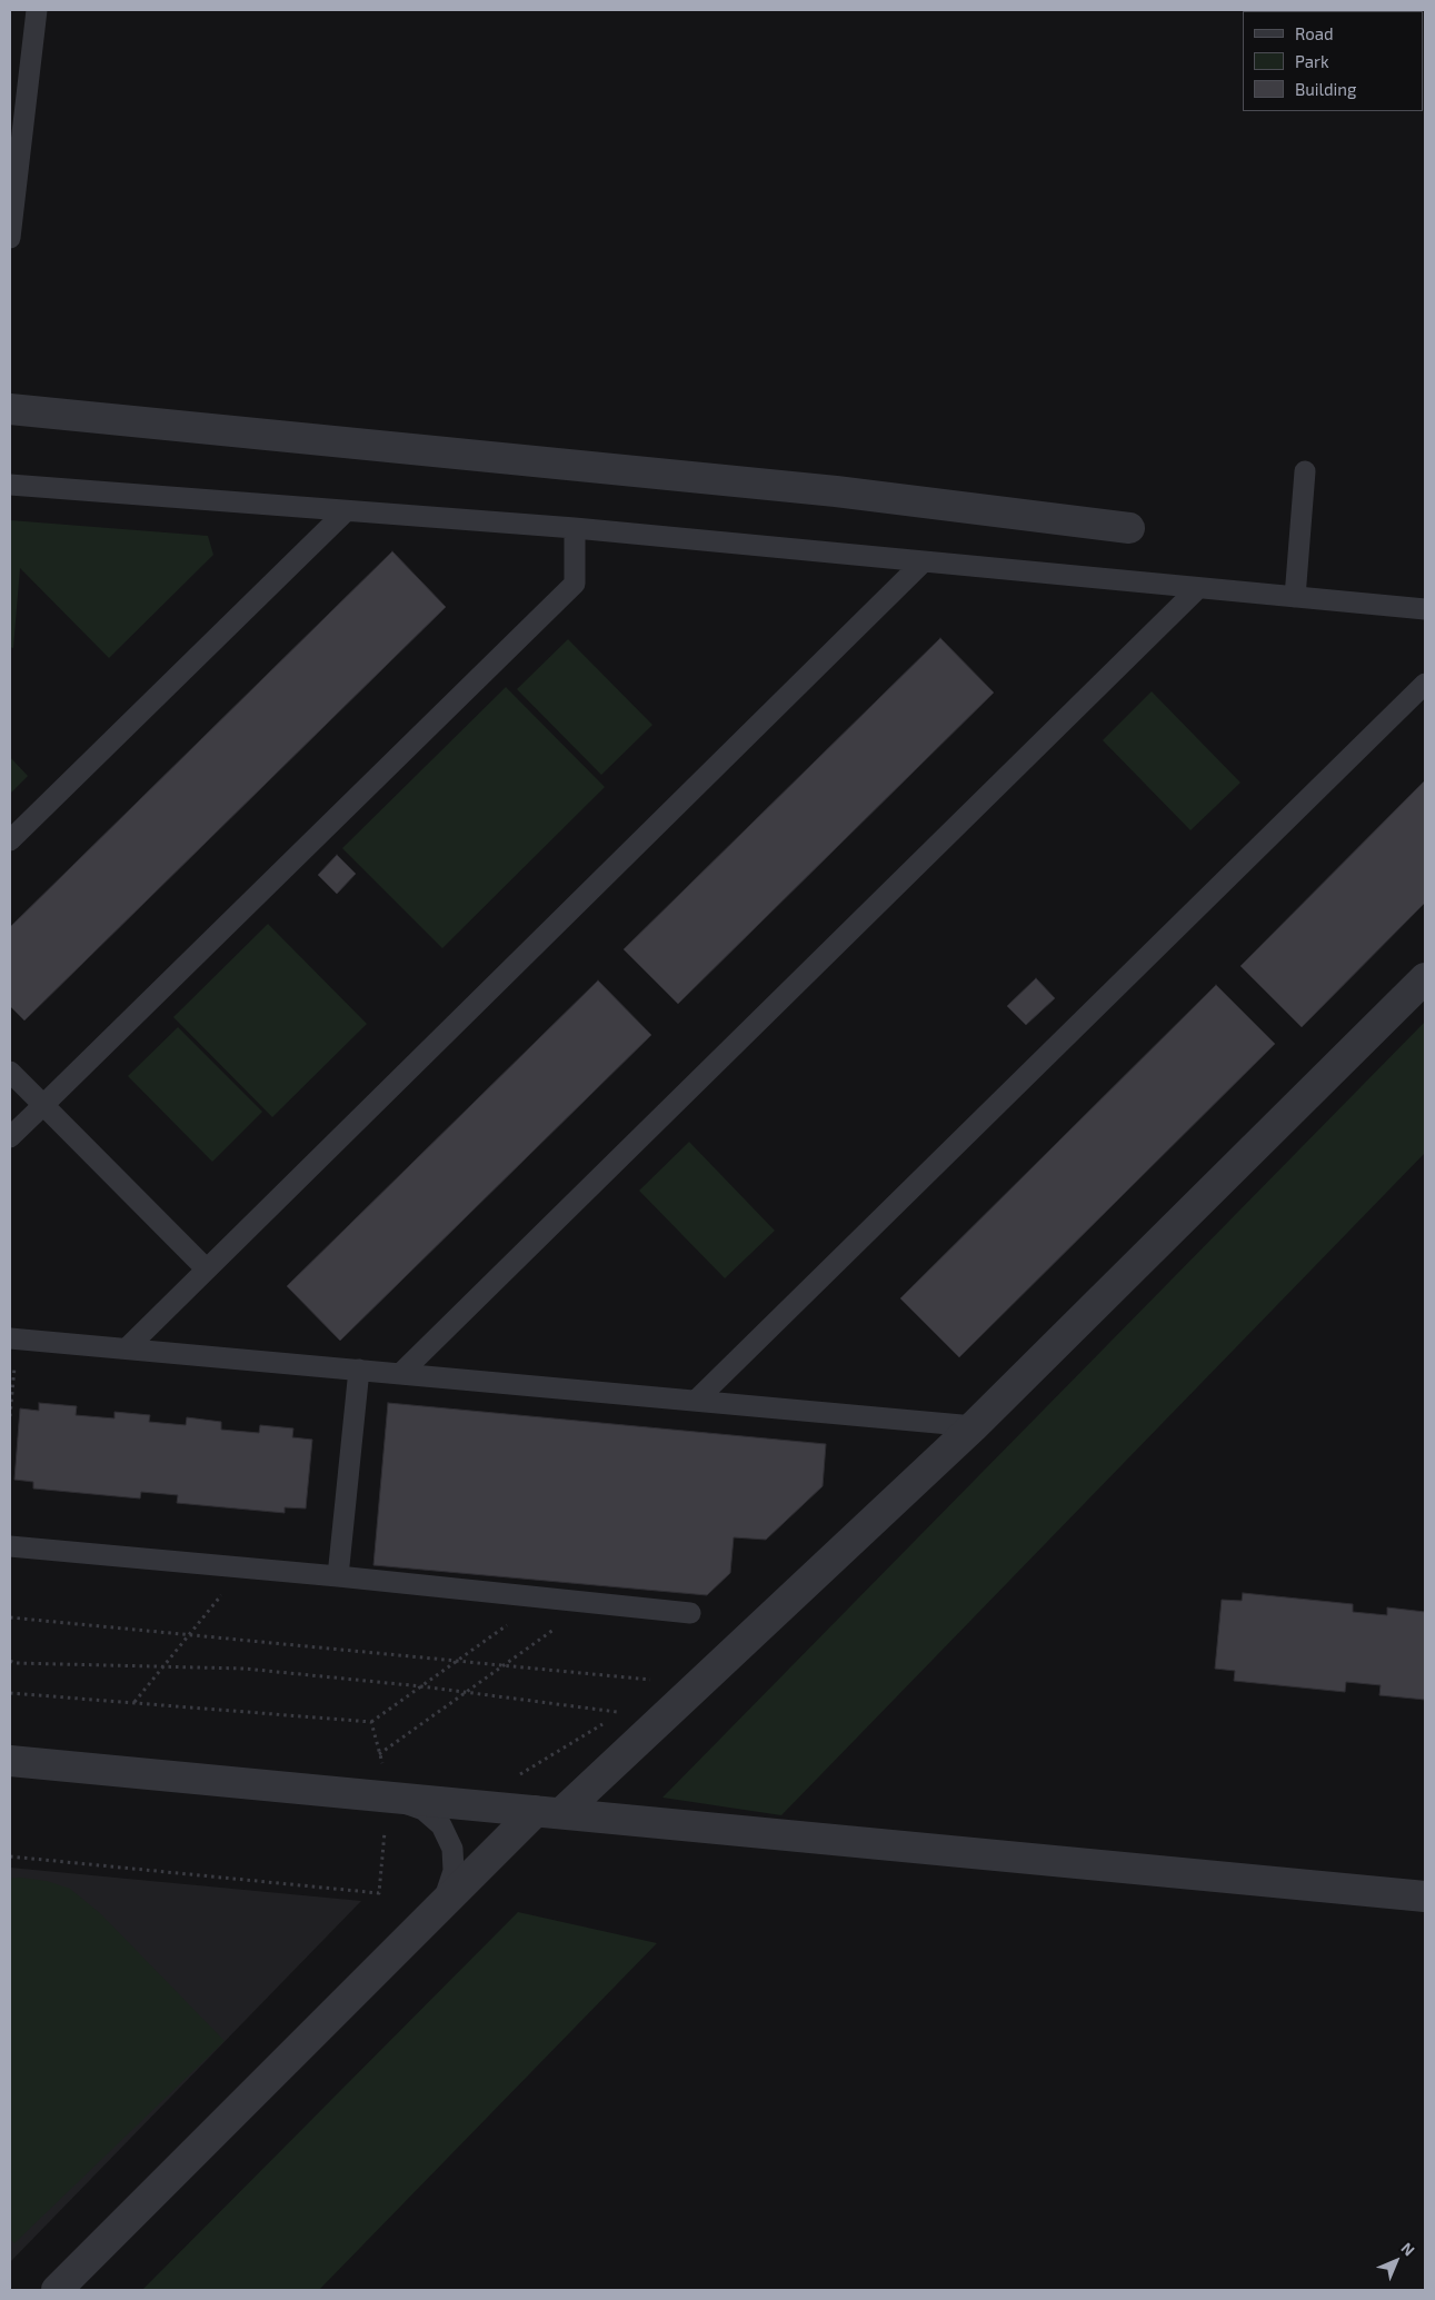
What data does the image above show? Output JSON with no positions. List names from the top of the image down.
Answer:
{
  "legend": ["Road", "Park", "Building"],
  "north": "top right"
}
